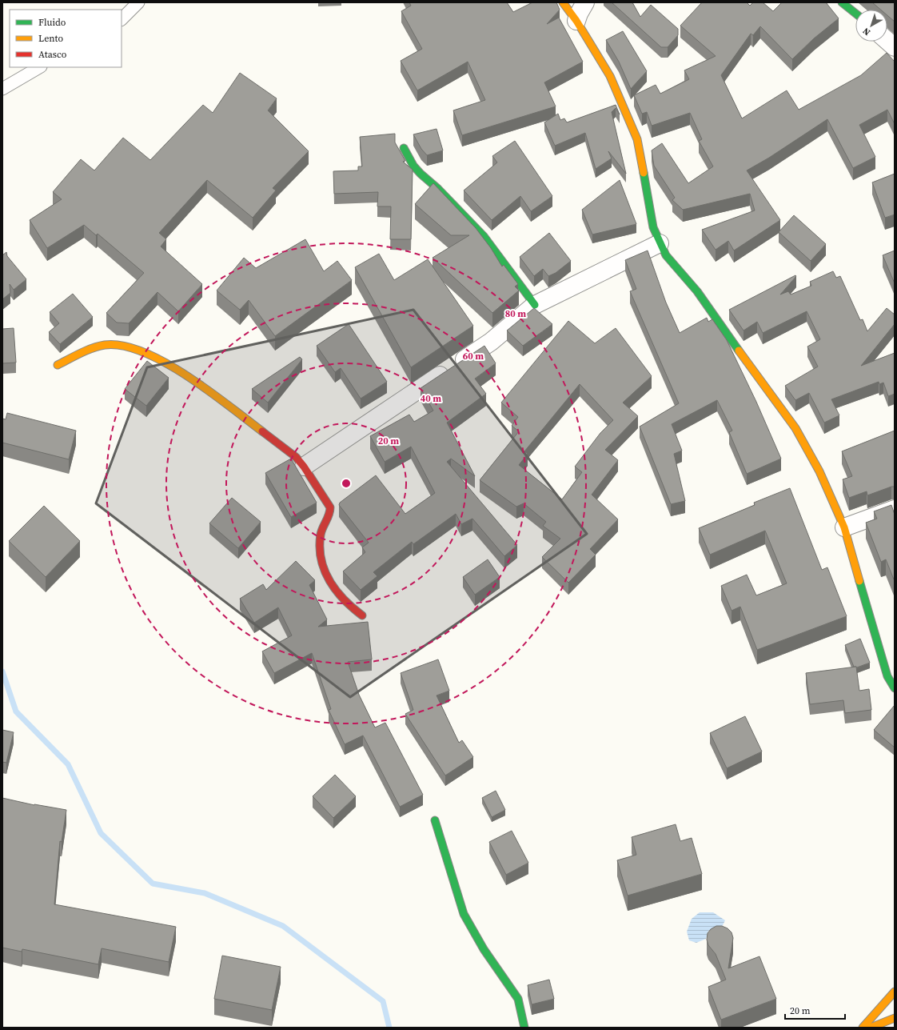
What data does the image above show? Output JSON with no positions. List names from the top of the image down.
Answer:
{
  "legend": ["Fluido", "Lento", "Atasco"],
  "scale_bar": "20 m",
  "north": "bottom left",
  "rings": [
    "80 m",
    "60 m",
    "40 m",
    "20 m"
  ]
}
